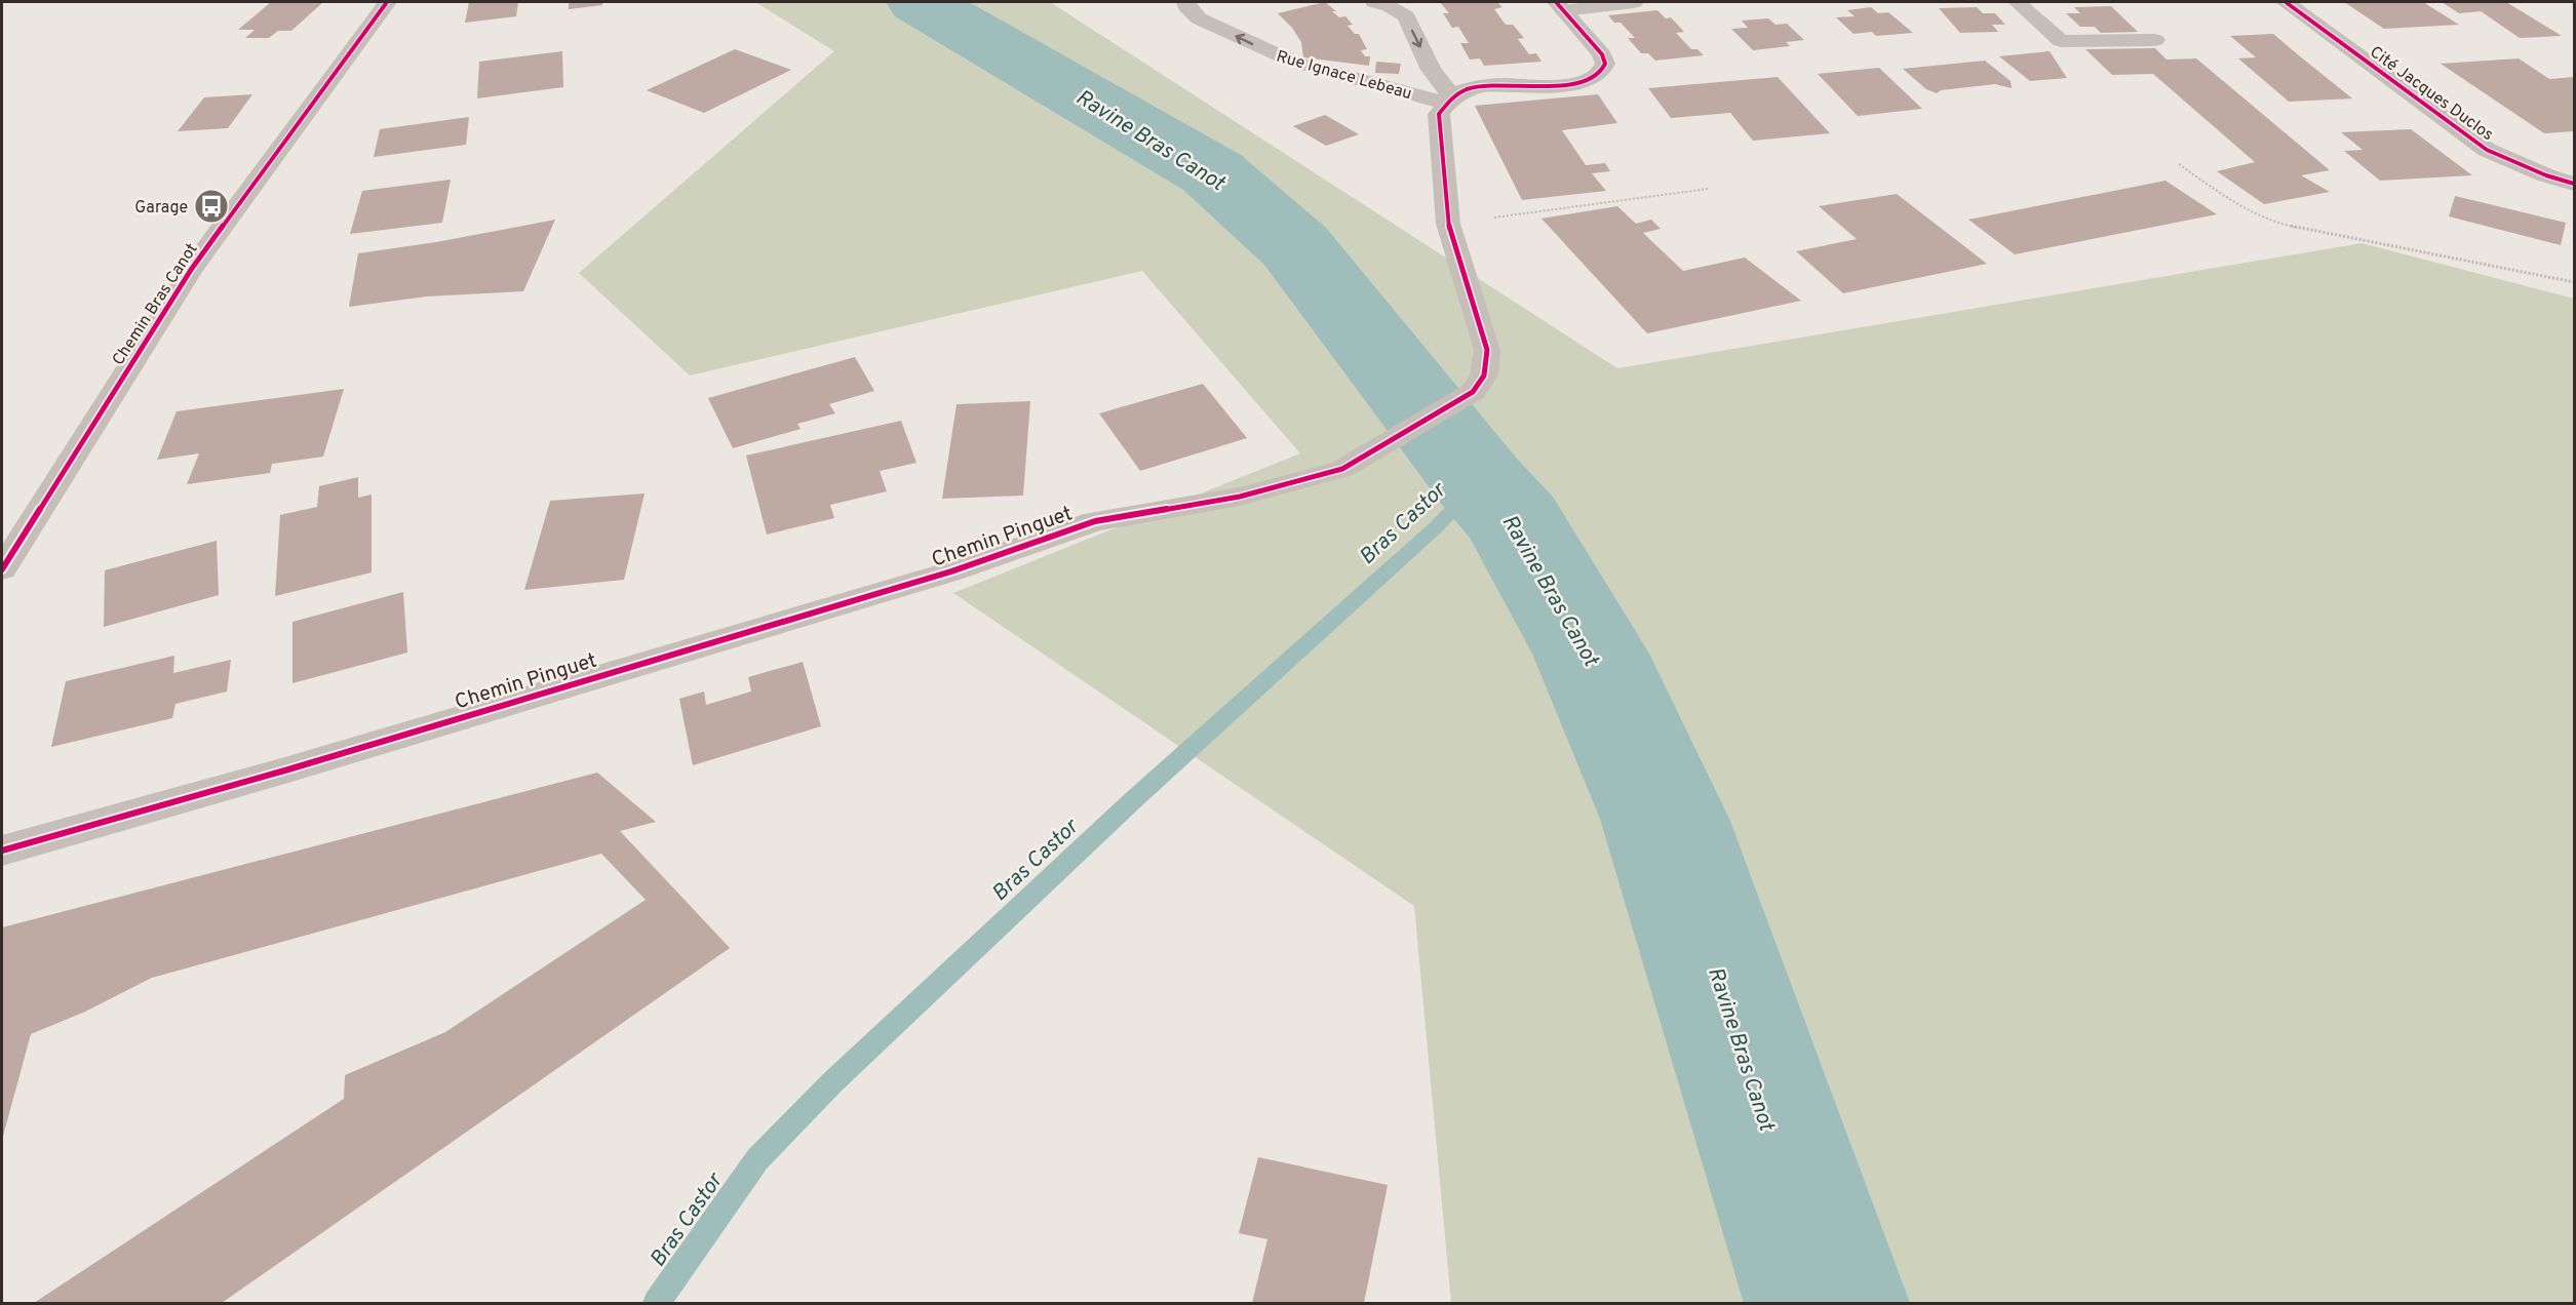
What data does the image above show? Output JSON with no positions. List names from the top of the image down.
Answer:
{
  "streets": {
    "street": [
      "Rue Ignace Lebeau",
      "Cité Jacques Duclos",
      "Chemin Bras Canot",
      "Chemin Pinguet"
    ]
  },
  "crossings": [
    ["Rue Ignace Lebeau", "Chemin Pinguet"]
  ],
  "water": ["Ravine Bras Canot", "Bras Castor"],
  "places": {
    "bus stop": ["Garage"]
  }
}
